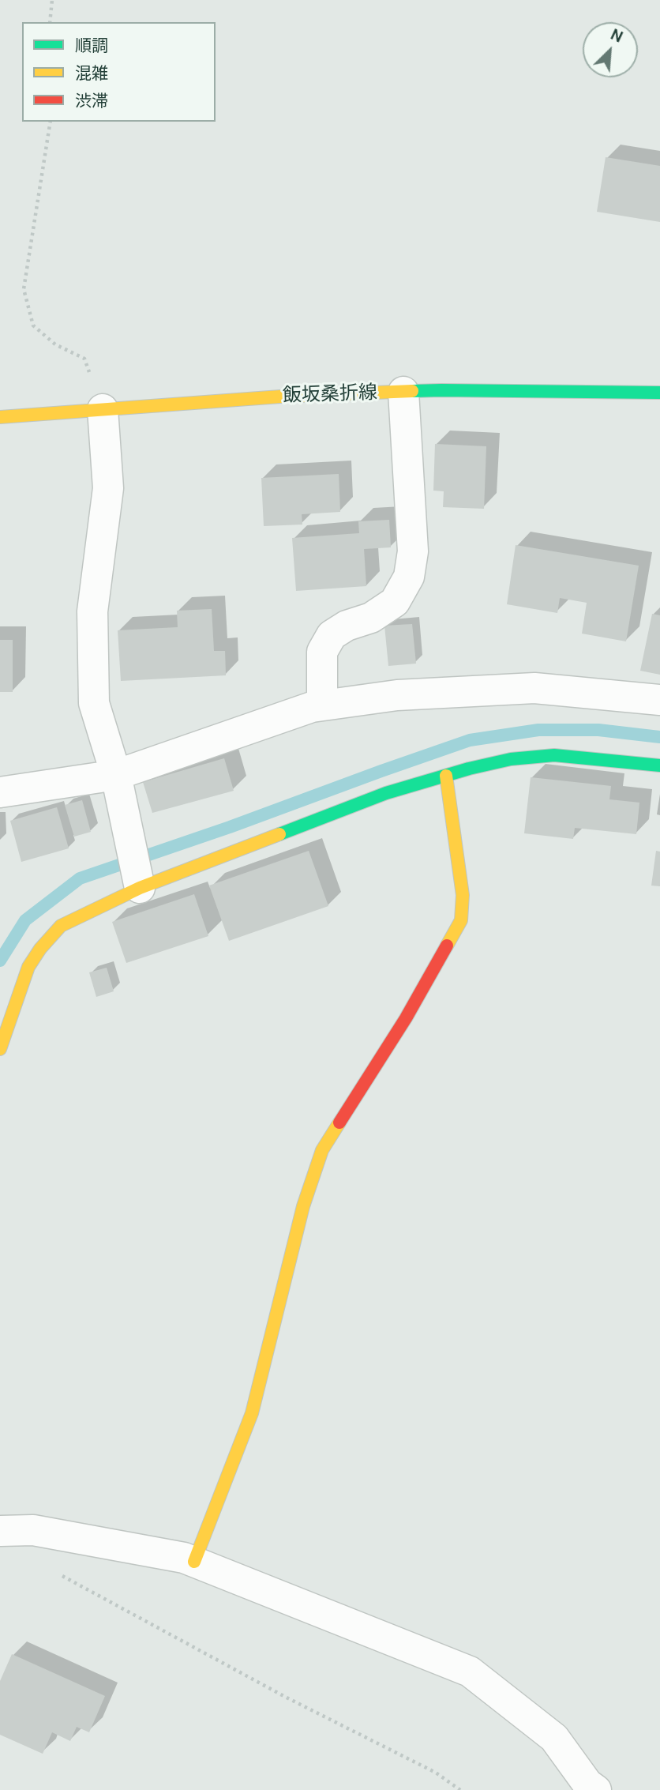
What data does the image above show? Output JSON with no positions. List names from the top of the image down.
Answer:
{
  "streets": {
    "street": ["飯坂桑折線"]
  },
  "legend": ["順調", "混雑", "渋滞"],
  "north": "top right"
}
